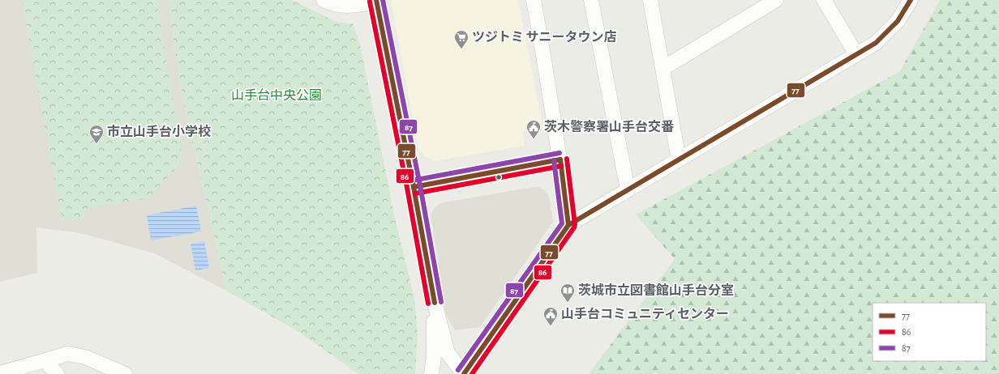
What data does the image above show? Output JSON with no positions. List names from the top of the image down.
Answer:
{
  "parks": ["山手台中央公園"],
  "places": {
    "supermarket": ["ツジトミ サニータウン店"],
    "public building": ["茨木警察署山手台交番", "山手台コミュニティセンター"],
    "school or university": ["市立山手台小学校"],
    "library": ["茨城市立図書館山手台分室"]
  },
  "lines": ["transit line 77", "transit line 87", "transit line 86"],
  "legend": ["77", "86", "87"]
}
